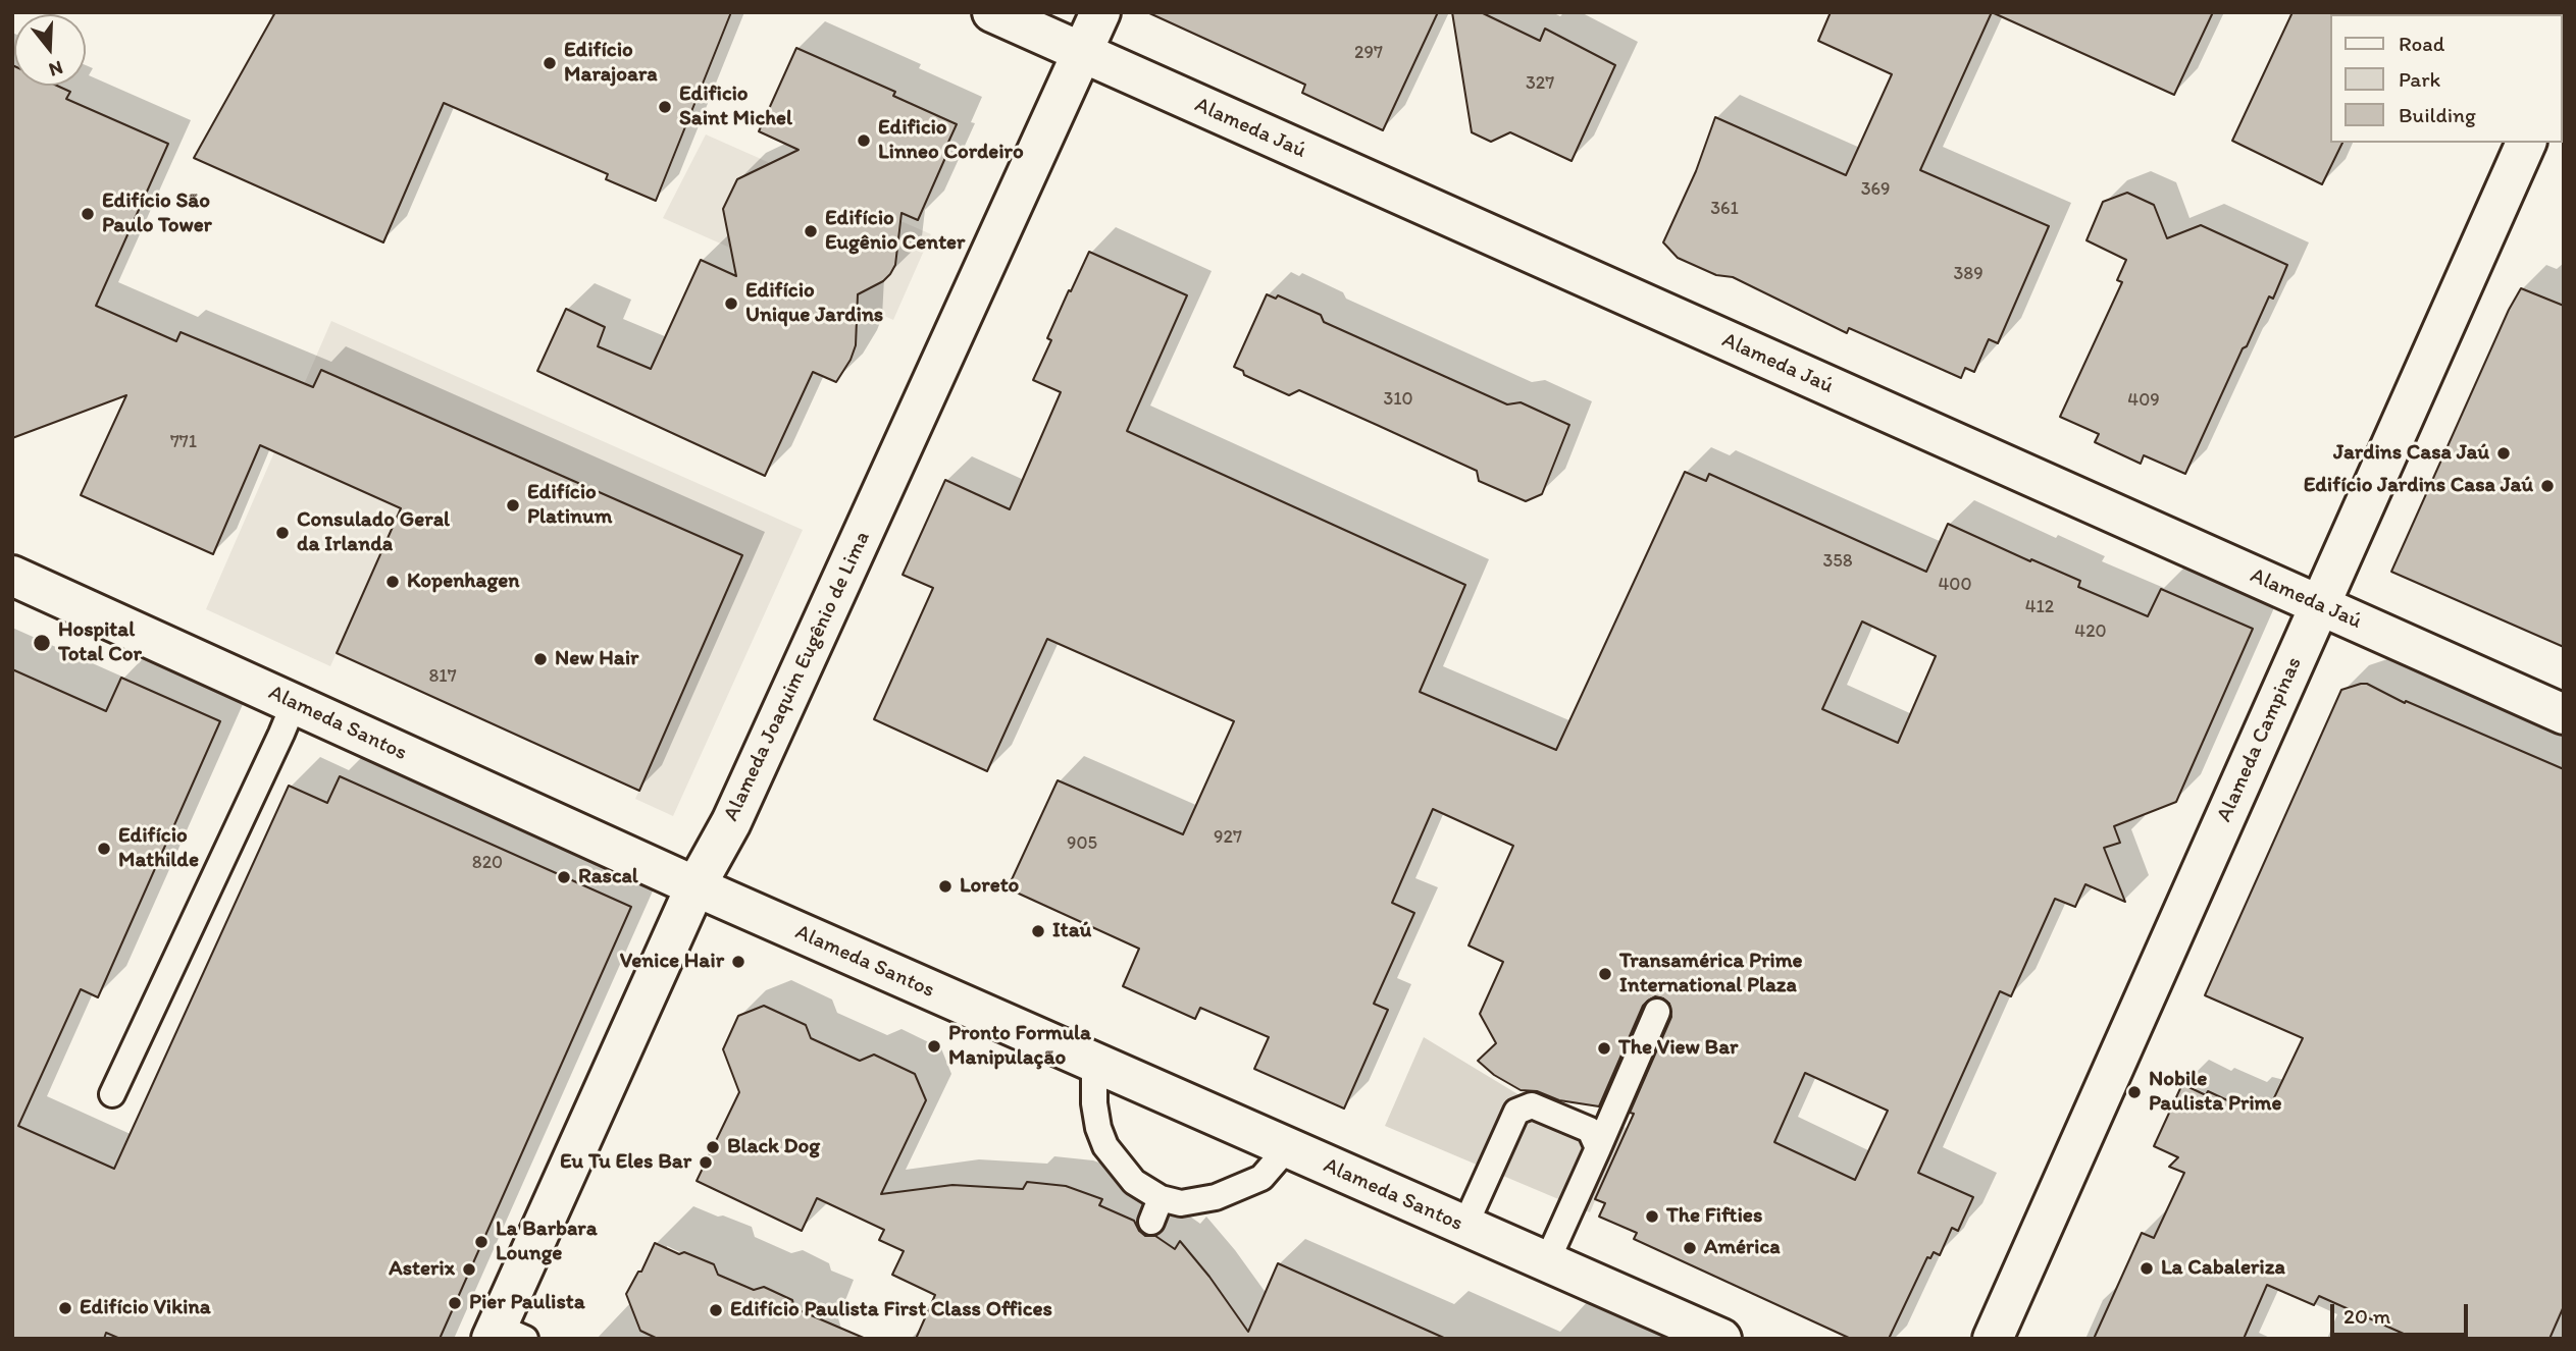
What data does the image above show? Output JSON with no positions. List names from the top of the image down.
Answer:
{
  "streets": {
    "street": [
      "Alameda Jaú",
      "Alameda Joaquim Eugênio de Lima",
      "Alameda Santos",
      "Alameda Campinas"
    ]
  },
  "crossings": [
    ["Alameda Jaú", "Alameda Joaquim Eugênio de Lima"],
    ["Alameda Jaú", "Alameda Campinas"],
    ["Alameda Joaquim Eugênio de Lima", "Alameda Santos"]
  ],
  "places": [
    "Edifício Marajoara",
    "Edificio Saint Michel",
    "Edificio Linneo Cordeiro",
    "Edifício São Paulo Tower",
    "Edifício Eugênio Center",
    "Edifício Unique Jardins",
    "Jardins Casa Jaú",
    "Edifício Jardins Casa Jaú",
    "Edifício Platinum",
    "Consulado Geral da Irlanda",
    "Kopenhagen",
    "Hospital Total Cor",
    "New Hair",
    "Edifício Mathilde",
    "Rascal",
    "Loreto",
    "Itaú",
    "Venice Hair",
    "Transamérica Prime International Plaza",
    "Pronto Formula Manipulação",
    "The View Bar",
    "Nobile Paulista Prime",
    "Black Dog",
    "Eu Tu Eles Bar",
    "The Fifties",
    "La Barbara Lounge",
    "América",
    "La Cabaleriza",
    "Asterix",
    "Pier Paulista",
    "Edifício Vikina",
    "Edifício Paulista First Class Offices"
  ],
  "house_numbers": [
    "297",
    "327",
    "369",
    "361",
    "389",
    "310",
    "409",
    "771",
    "358",
    "400",
    "412",
    "420",
    "817",
    "927",
    "905",
    "820"
  ],
  "legend": ["Road", "Park", "Building"],
  "scale_bar": "20 m",
  "north": "bottom"
}
